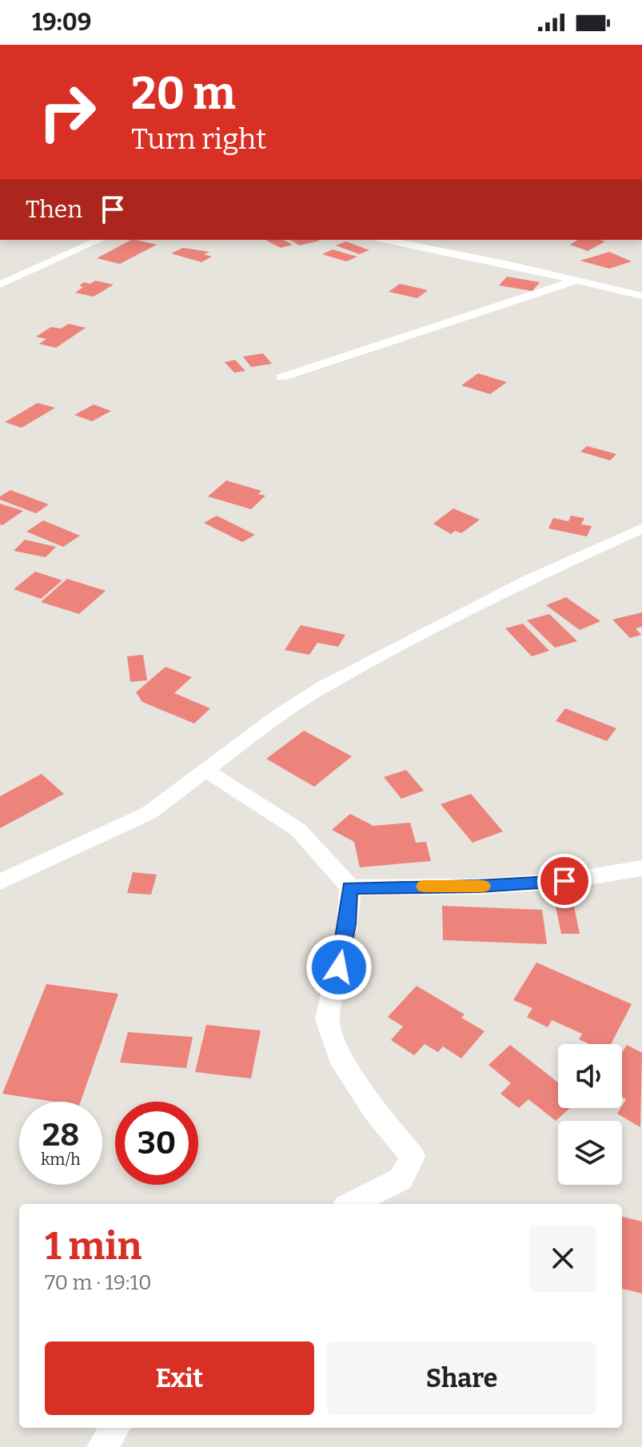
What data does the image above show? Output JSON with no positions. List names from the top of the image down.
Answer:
{
  "page": {
    "status": "19:09",
    "turn": ["20 m", "Turn right"],
    "then": "Then",
    "speed": "28 km/h",
    "limit": "30",
    "heading": ["1 min", "70 m · 19:10"],
    "buttons": ["Exit", "Share"]
  }
}
